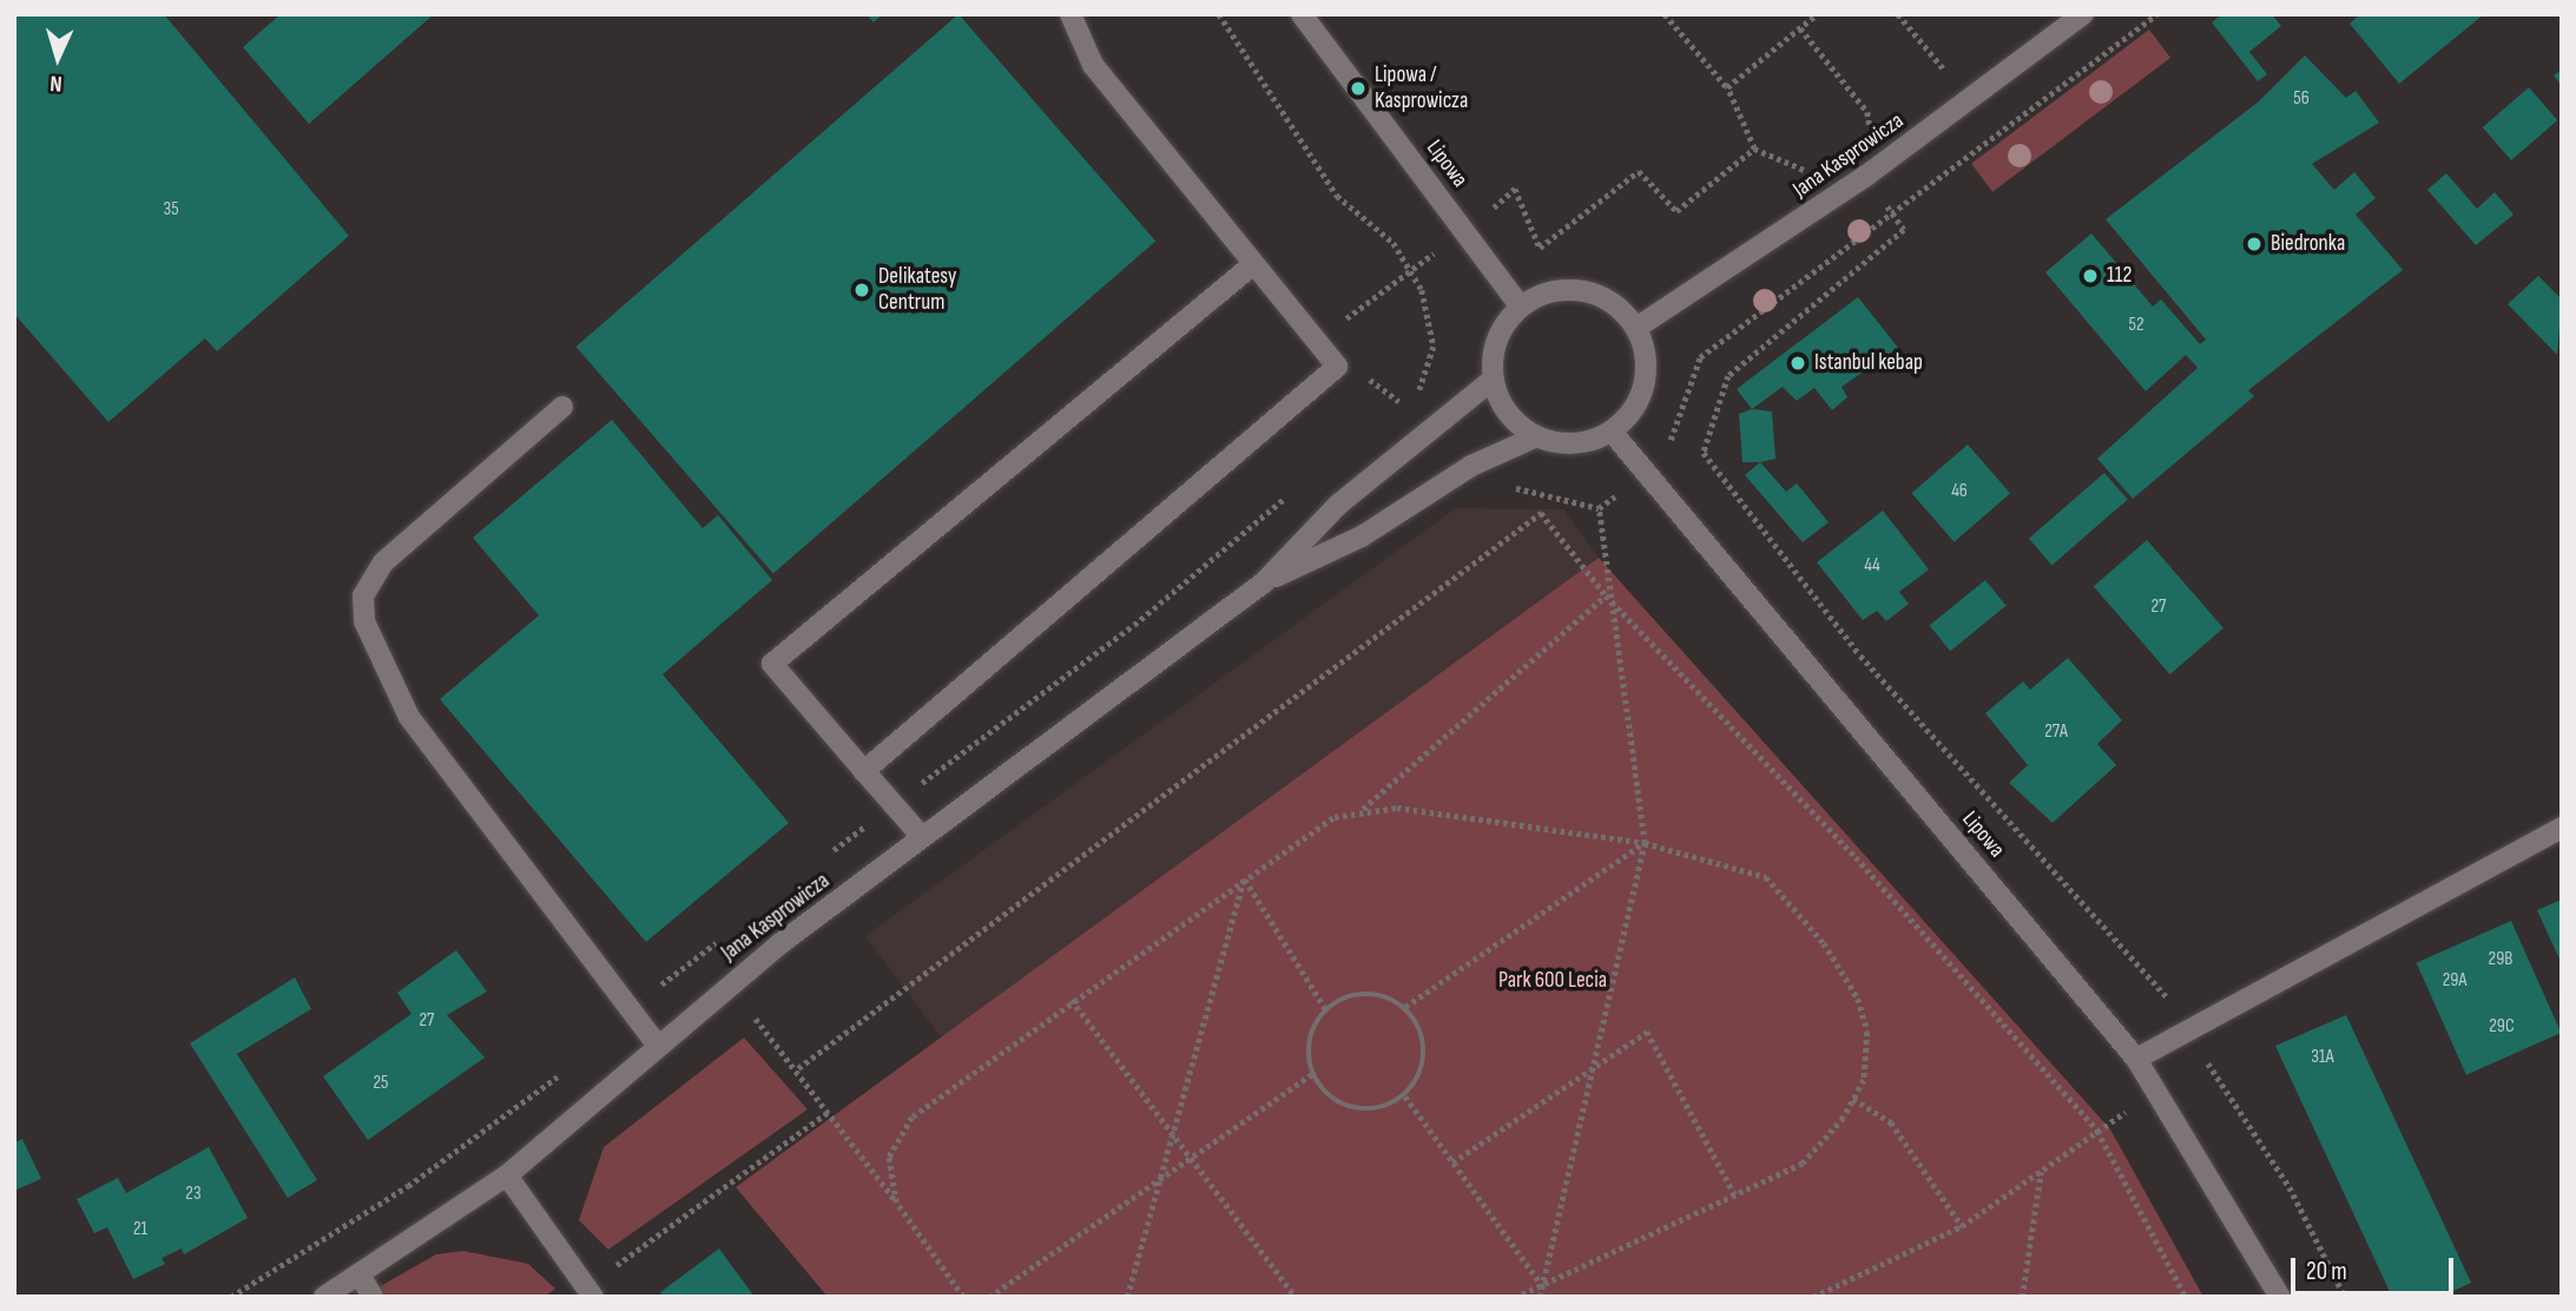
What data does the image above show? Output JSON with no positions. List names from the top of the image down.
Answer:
{
  "streets": {
    "street": ["Jana Kasprowicza", "Lipowa"]
  },
  "crossings": [
    ["Jana Kasprowicza", "Lipowa"]
  ],
  "parks": ["Park 600 Lecia"],
  "places": [
    "Lipowa / Kasprowicza",
    "Biedronka",
    "112",
    "Delikatesy Centrum",
    "Istanbul kebap"
  ],
  "house_numbers": [
    "56",
    "35",
    "52",
    "46",
    "44",
    "27",
    "27A",
    "29B",
    "29A",
    "27",
    "29C",
    "31A",
    "25",
    "23",
    "21"
  ],
  "scale_bar": "20 m",
  "north": "bottom"
}
